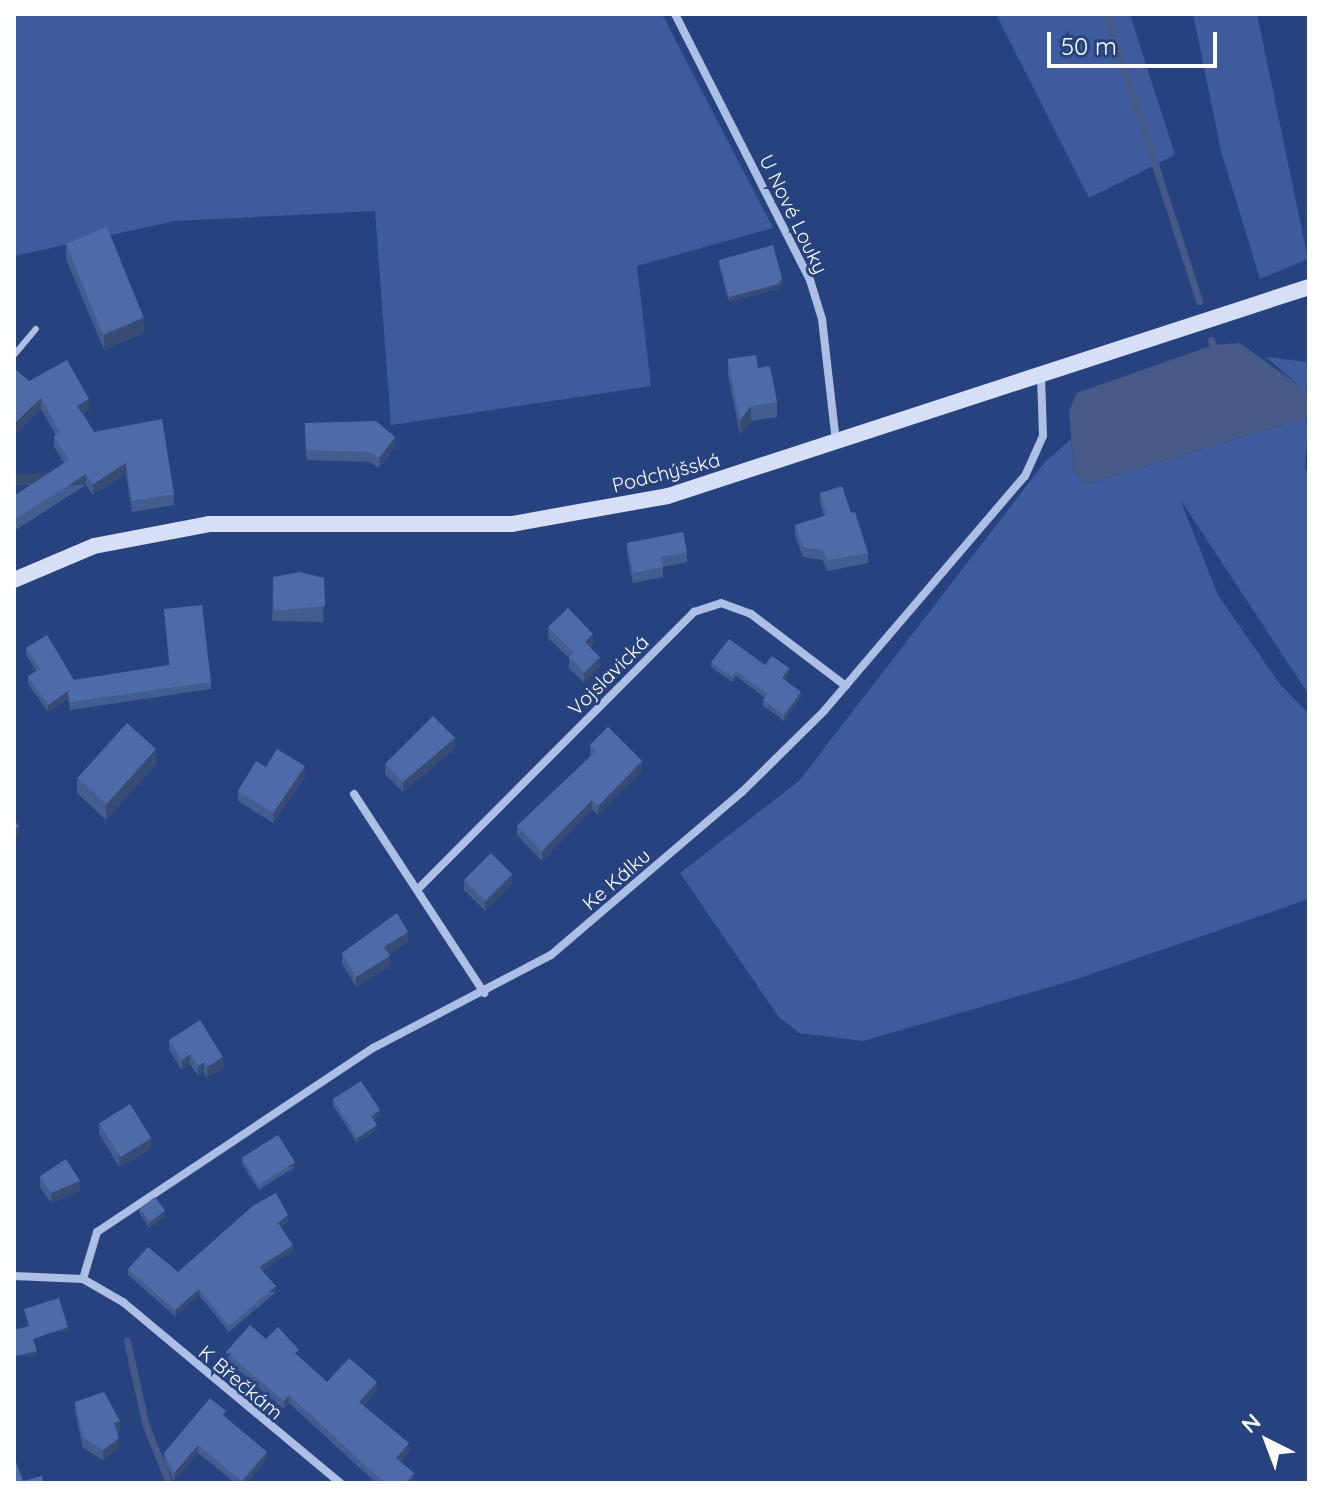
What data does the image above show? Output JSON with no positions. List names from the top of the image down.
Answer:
{
  "streets": {
    "street": [
      "U Nové Louky",
      "Podchýšská",
      "Vojslavická",
      "Ke Kálku",
      "K Břečkám"
    ]
  },
  "crossings": [
    ["U Nové Louky", "Podchýšská"],
    ["Podchýšská", "Ke Kálku"],
    ["Vojslavická", "Ke Kálku"],
    ["Ke Kálku", "K Břečkám"]
  ],
  "scale_bar": "50 m",
  "north": "top left"
}
